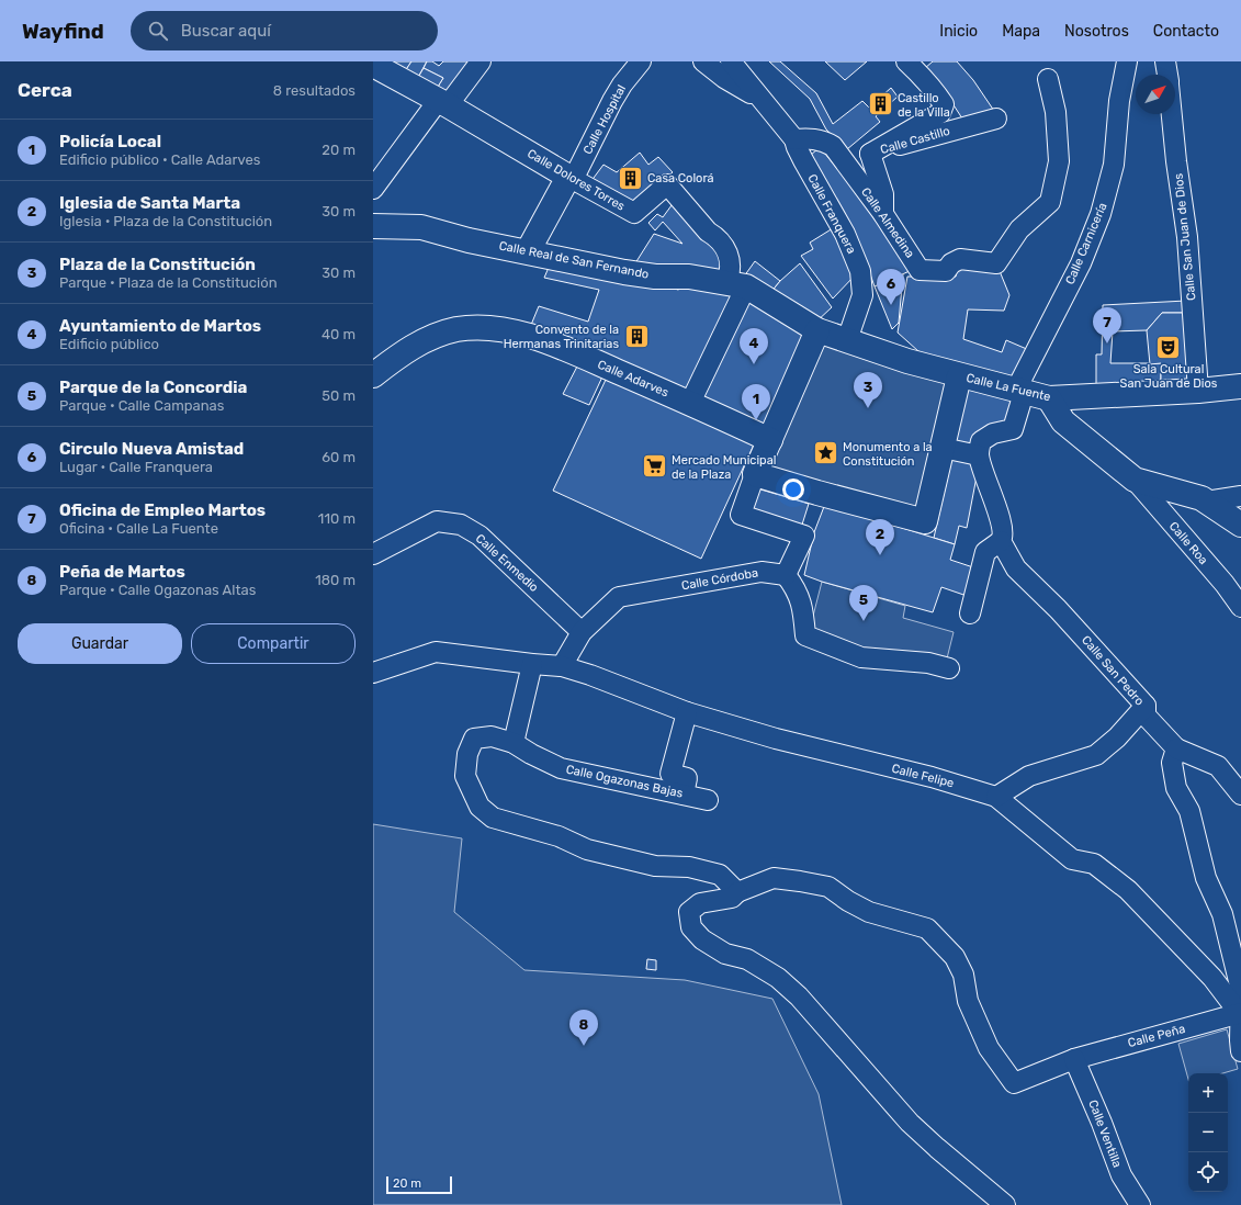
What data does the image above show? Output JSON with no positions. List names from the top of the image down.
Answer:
{
  "streets": {
    "street": [
      "Calle Hospital",
      "Calle Castillo",
      "Calle Dolores Torres",
      "Calle Franquera",
      "Calle Almedina",
      "Calle San Juan de Dios",
      "Calle Carnicería",
      "Calle Real de San Fernando",
      "Calle Adarves",
      "Calle La Fuente",
      "Calle Roa",
      "Calle Enmedio",
      "Calle Córdoba",
      "Calle San Pedro",
      "Calle Felipe",
      "Calle Ogazonas Bajas",
      "Calle Peña",
      "Calle Ventilla"
    ]
  },
  "crossings": [
    ["Calle Hospital", "Calle Dolores Torres"],
    ["Calle Castillo", "Calle Almedina"],
    ["Calle Dolores Torres", "Calle Real de San Fernando"],
    ["Calle Franquera", "Calle Almedina"],
    ["Calle Franquera", "Calle Real de San Fernando"],
    ["Calle Franquera", "Calle La Fuente"],
    ["Calle San Juan de Dios", "Calle La Fuente"],
    ["Calle Carnicería", "Calle La Fuente"],
    ["Calle Real de San Fernando", "Calle La Fuente"],
    ["Calle Enmedio", "Calle Córdoba"],
    ["Calle Córdoba", "Calle Felipe"],
    ["Calle Felipe", "Calle Peña"],
    ["Calle Ogazonas Bajas", "Calle Peña"],
    ["Calle Peña", "Calle Ventilla"]
  ],
  "places": {
    "building": ["Castillo de la Villa", "Casa Colorá", "Convento de la Hermanas Trinitarias"],
    "theatre": ["Sala Cultural San Juan de Dios"],
    "place": ["Monumento a la Constitución"],
    "supermarket": ["Mercado Municipal de la Plaza"]
  },
  "scale_bar": "20 m",
  "north": "top right",
  "page": {
    "header": "Wayfind",
    "search": "Buscar aquí",
    "nav": [
      "Inicio",
      "Mapa",
      "Nosotros",
      "Contacto"
    ],
    "heading": ["Cerca", "8 resultados"],
    "list": [
      {
        "mark": "1",
        "name": "Policía Local",
        "note": "Edificio público · Calle Adarves",
        "value": "20 m"
      },
      {
        "mark": "2",
        "name": "Iglesia de Santa Marta",
        "note": "Iglesia · Plaza de la Constitución",
        "value": "30 m"
      },
      {
        "mark": "3",
        "name": "Plaza de la Constitución",
        "note": "Parque · Plaza de la Constitución",
        "value": "30 m"
      },
      {
        "mark": "4",
        "name": "Ayuntamiento de Martos",
        "note": "Edificio público",
        "value": "40 m"
      },
      {
        "mark": "5",
        "name": "Parque de la Concordia",
        "note": "Parque · Calle Campanas",
        "value": "50 m"
      },
      {
        "mark": "6",
        "name": "Circulo Nueva Amistad",
        "note": "Lugar · Calle Franquera",
        "value": "60 m"
      },
      {
        "mark": "7",
        "name": "Oficina de Empleo Martos",
        "note": "Oficina · Calle La Fuente",
        "value": "110 m"
      },
      {
        "mark": "8",
        "name": "Peña de Martos",
        "note": "Parque · Calle Ogazonas Altas",
        "value": "180 m"
      }
    ],
    "pins": [
      "6",
      "7",
      "4",
      "3",
      "1",
      "2",
      "5",
      "8"
    ],
    "buttons": ["Guardar", "Compartir"],
    "map_buttons": ["+", "−"],
    "scale": "20 m"
  }
}
